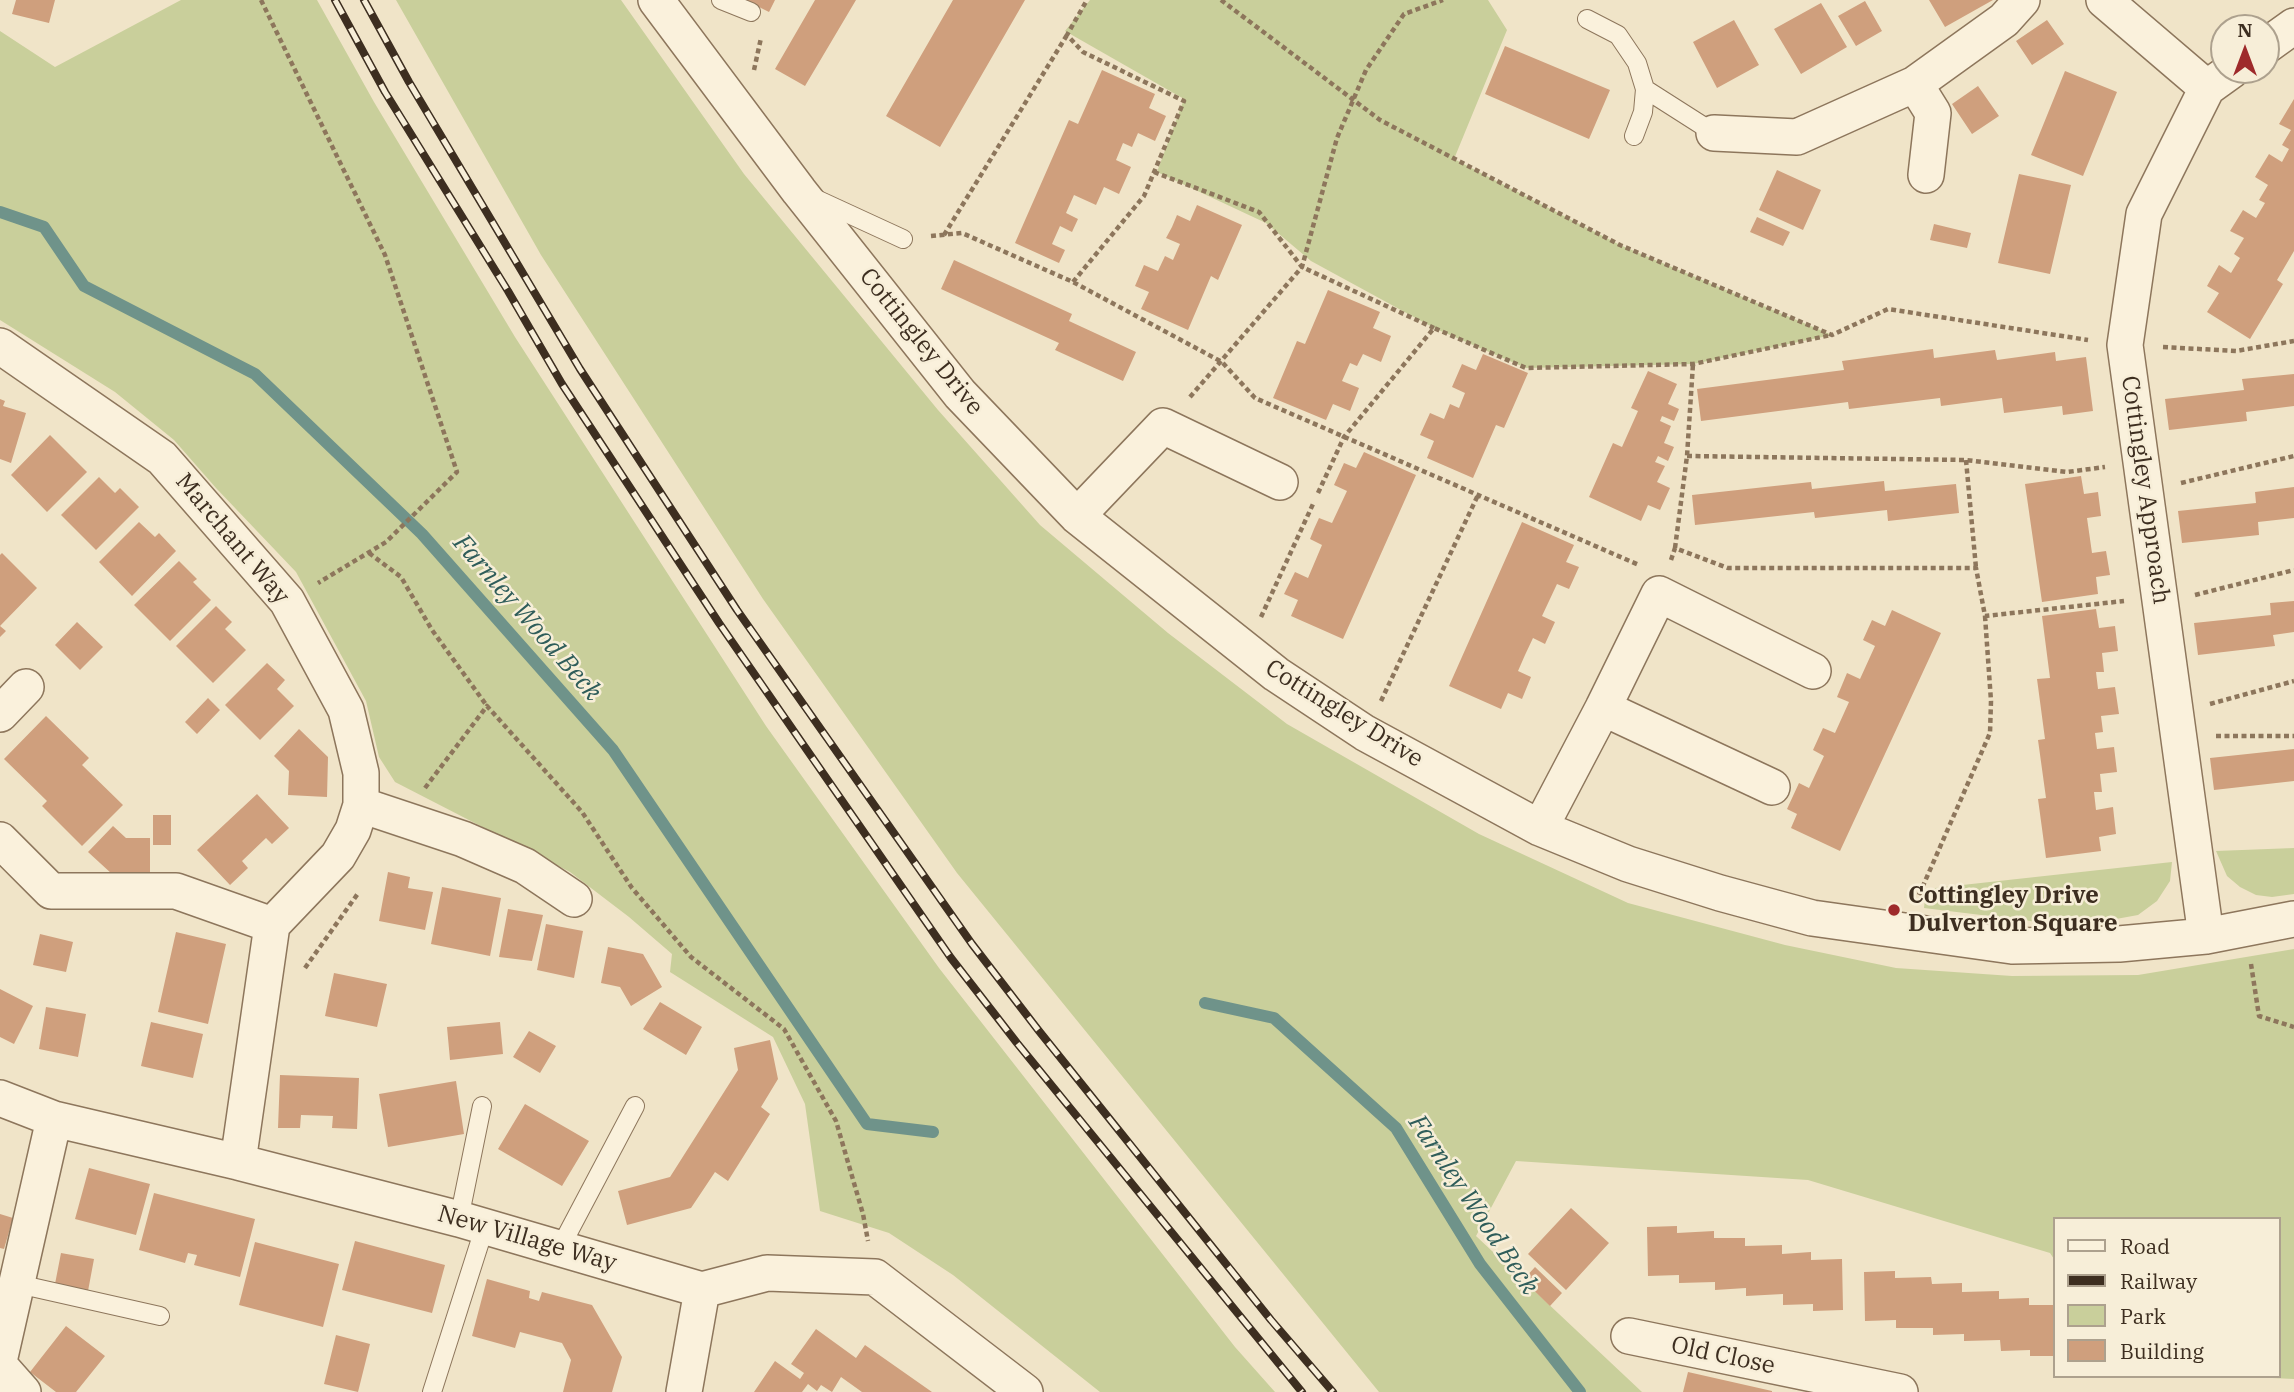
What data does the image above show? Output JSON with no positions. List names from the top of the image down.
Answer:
{
  "streets": {
    "street": [
      "Cottingley Drive",
      "Cottingley Approach",
      "Marchant Way",
      "New Village Way",
      "Old Close"
    ]
  },
  "crossings": [
    ["Cottingley Drive", "Cottingley Approach"]
  ],
  "water": ["Farnley Wood Beck"],
  "places": ["Cottingley Drive Dulverton Square"],
  "legend": [
    "Road",
    "Railway",
    "Park",
    "Building"
  ],
  "north": "top"
}
